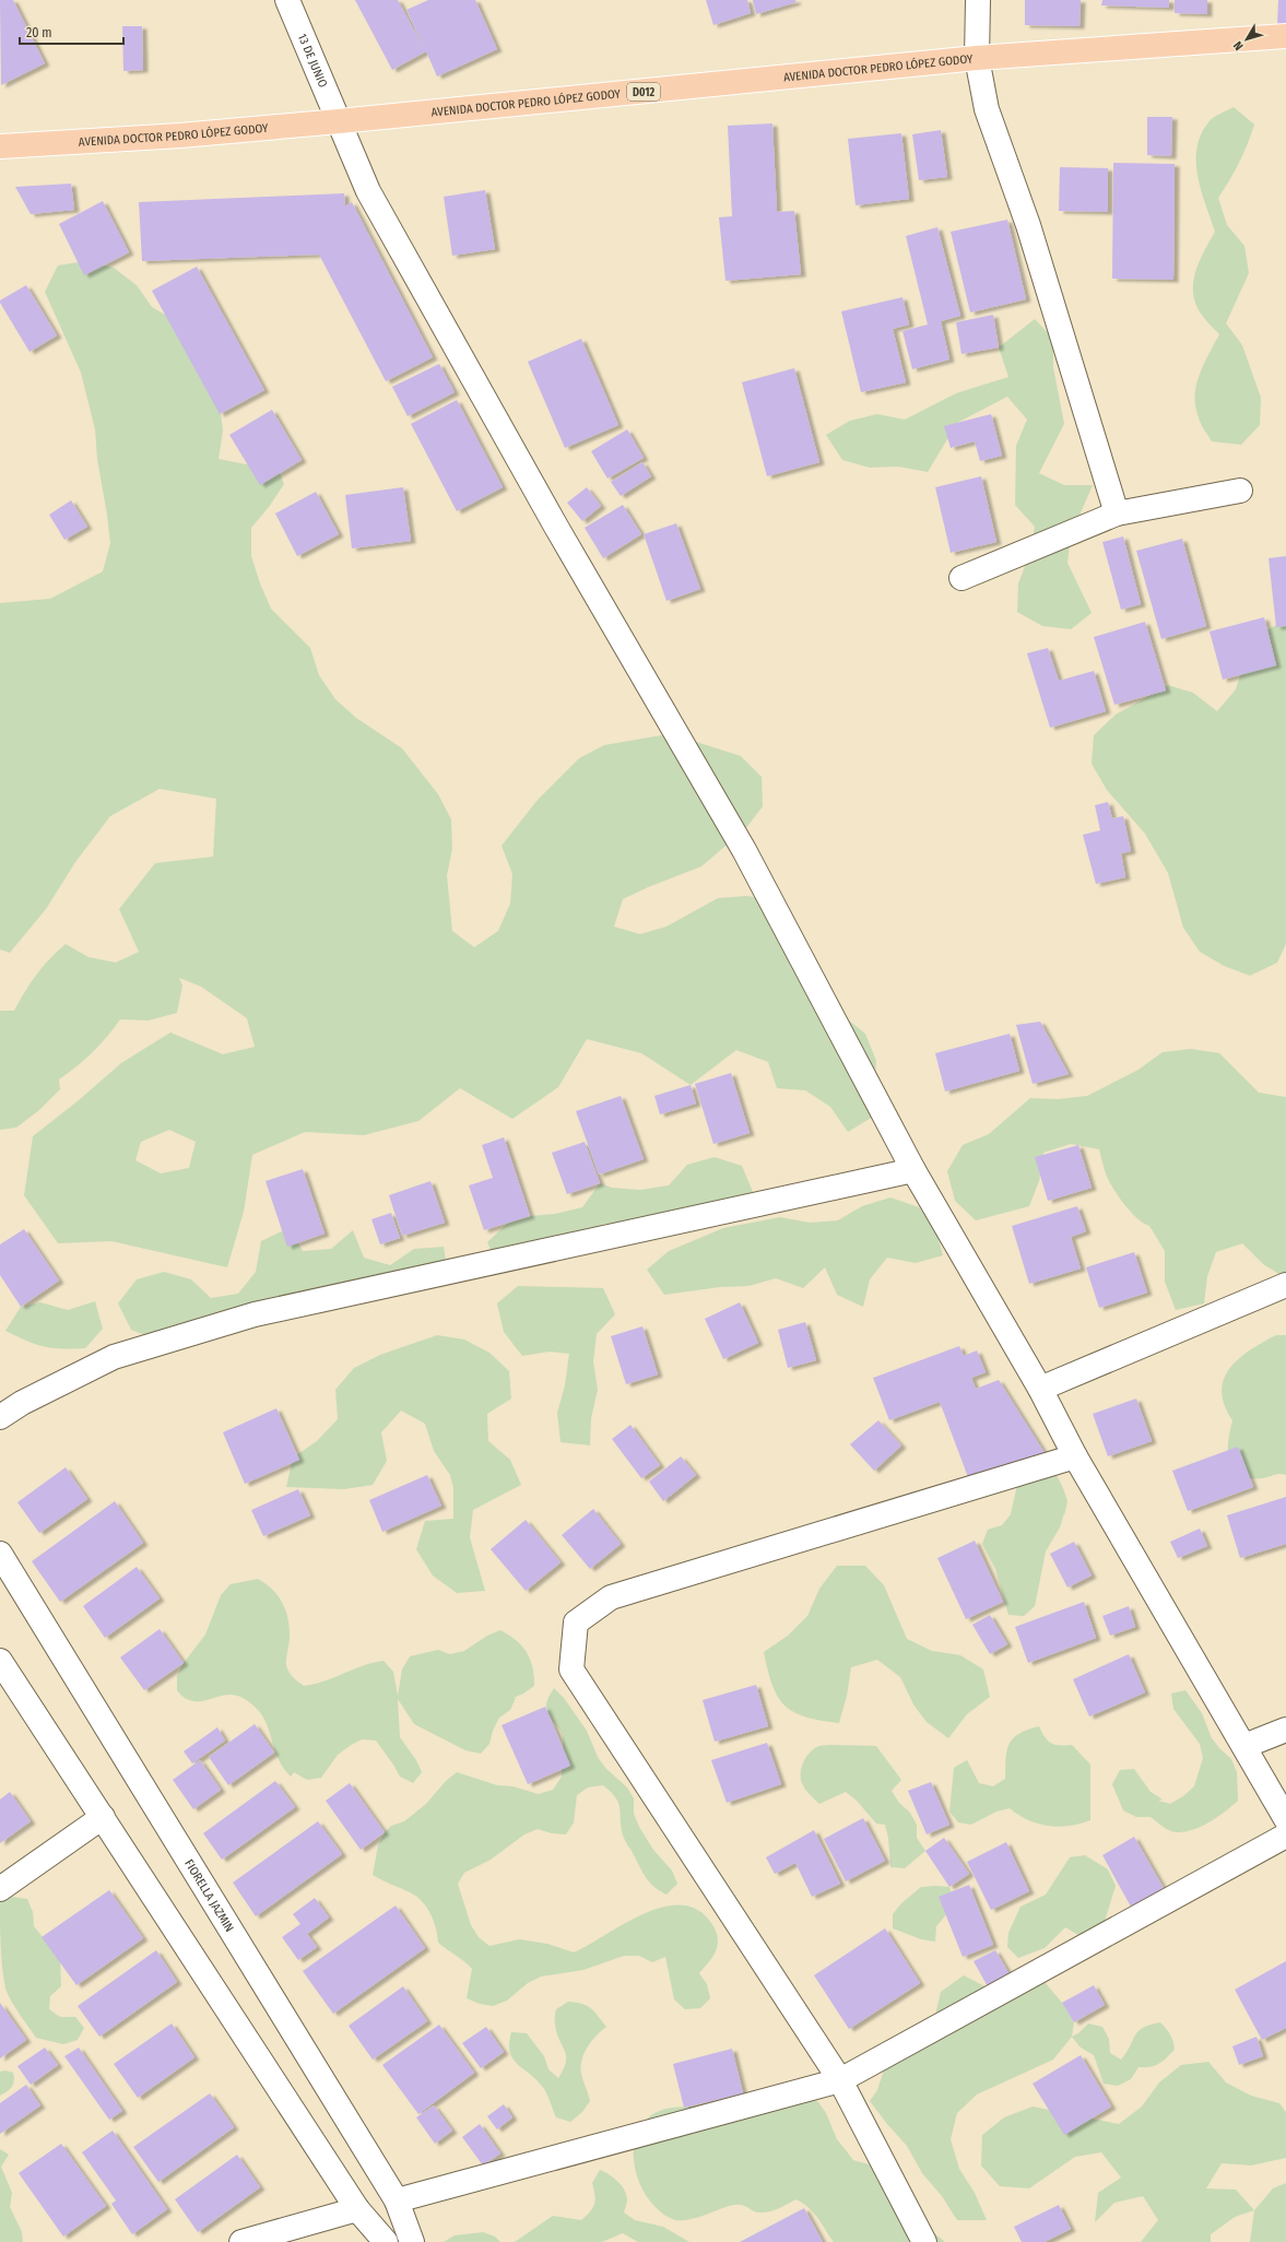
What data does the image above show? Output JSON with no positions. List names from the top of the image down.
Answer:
{
  "streets": {
    "main road": ["AVENIDA DOCTOR PEDRO LÓPEZ GODOY", "D012"],
    "street": ["13 DE JUNIO", "FIORELLA JAZMIN"]
  },
  "crossings": [
    ["13 DE JUNIO", "AVENIDA DOCTOR PEDRO LÓPEZ GODOY"]
  ],
  "scale_bar": "20 m",
  "north": "bottom left"
}
